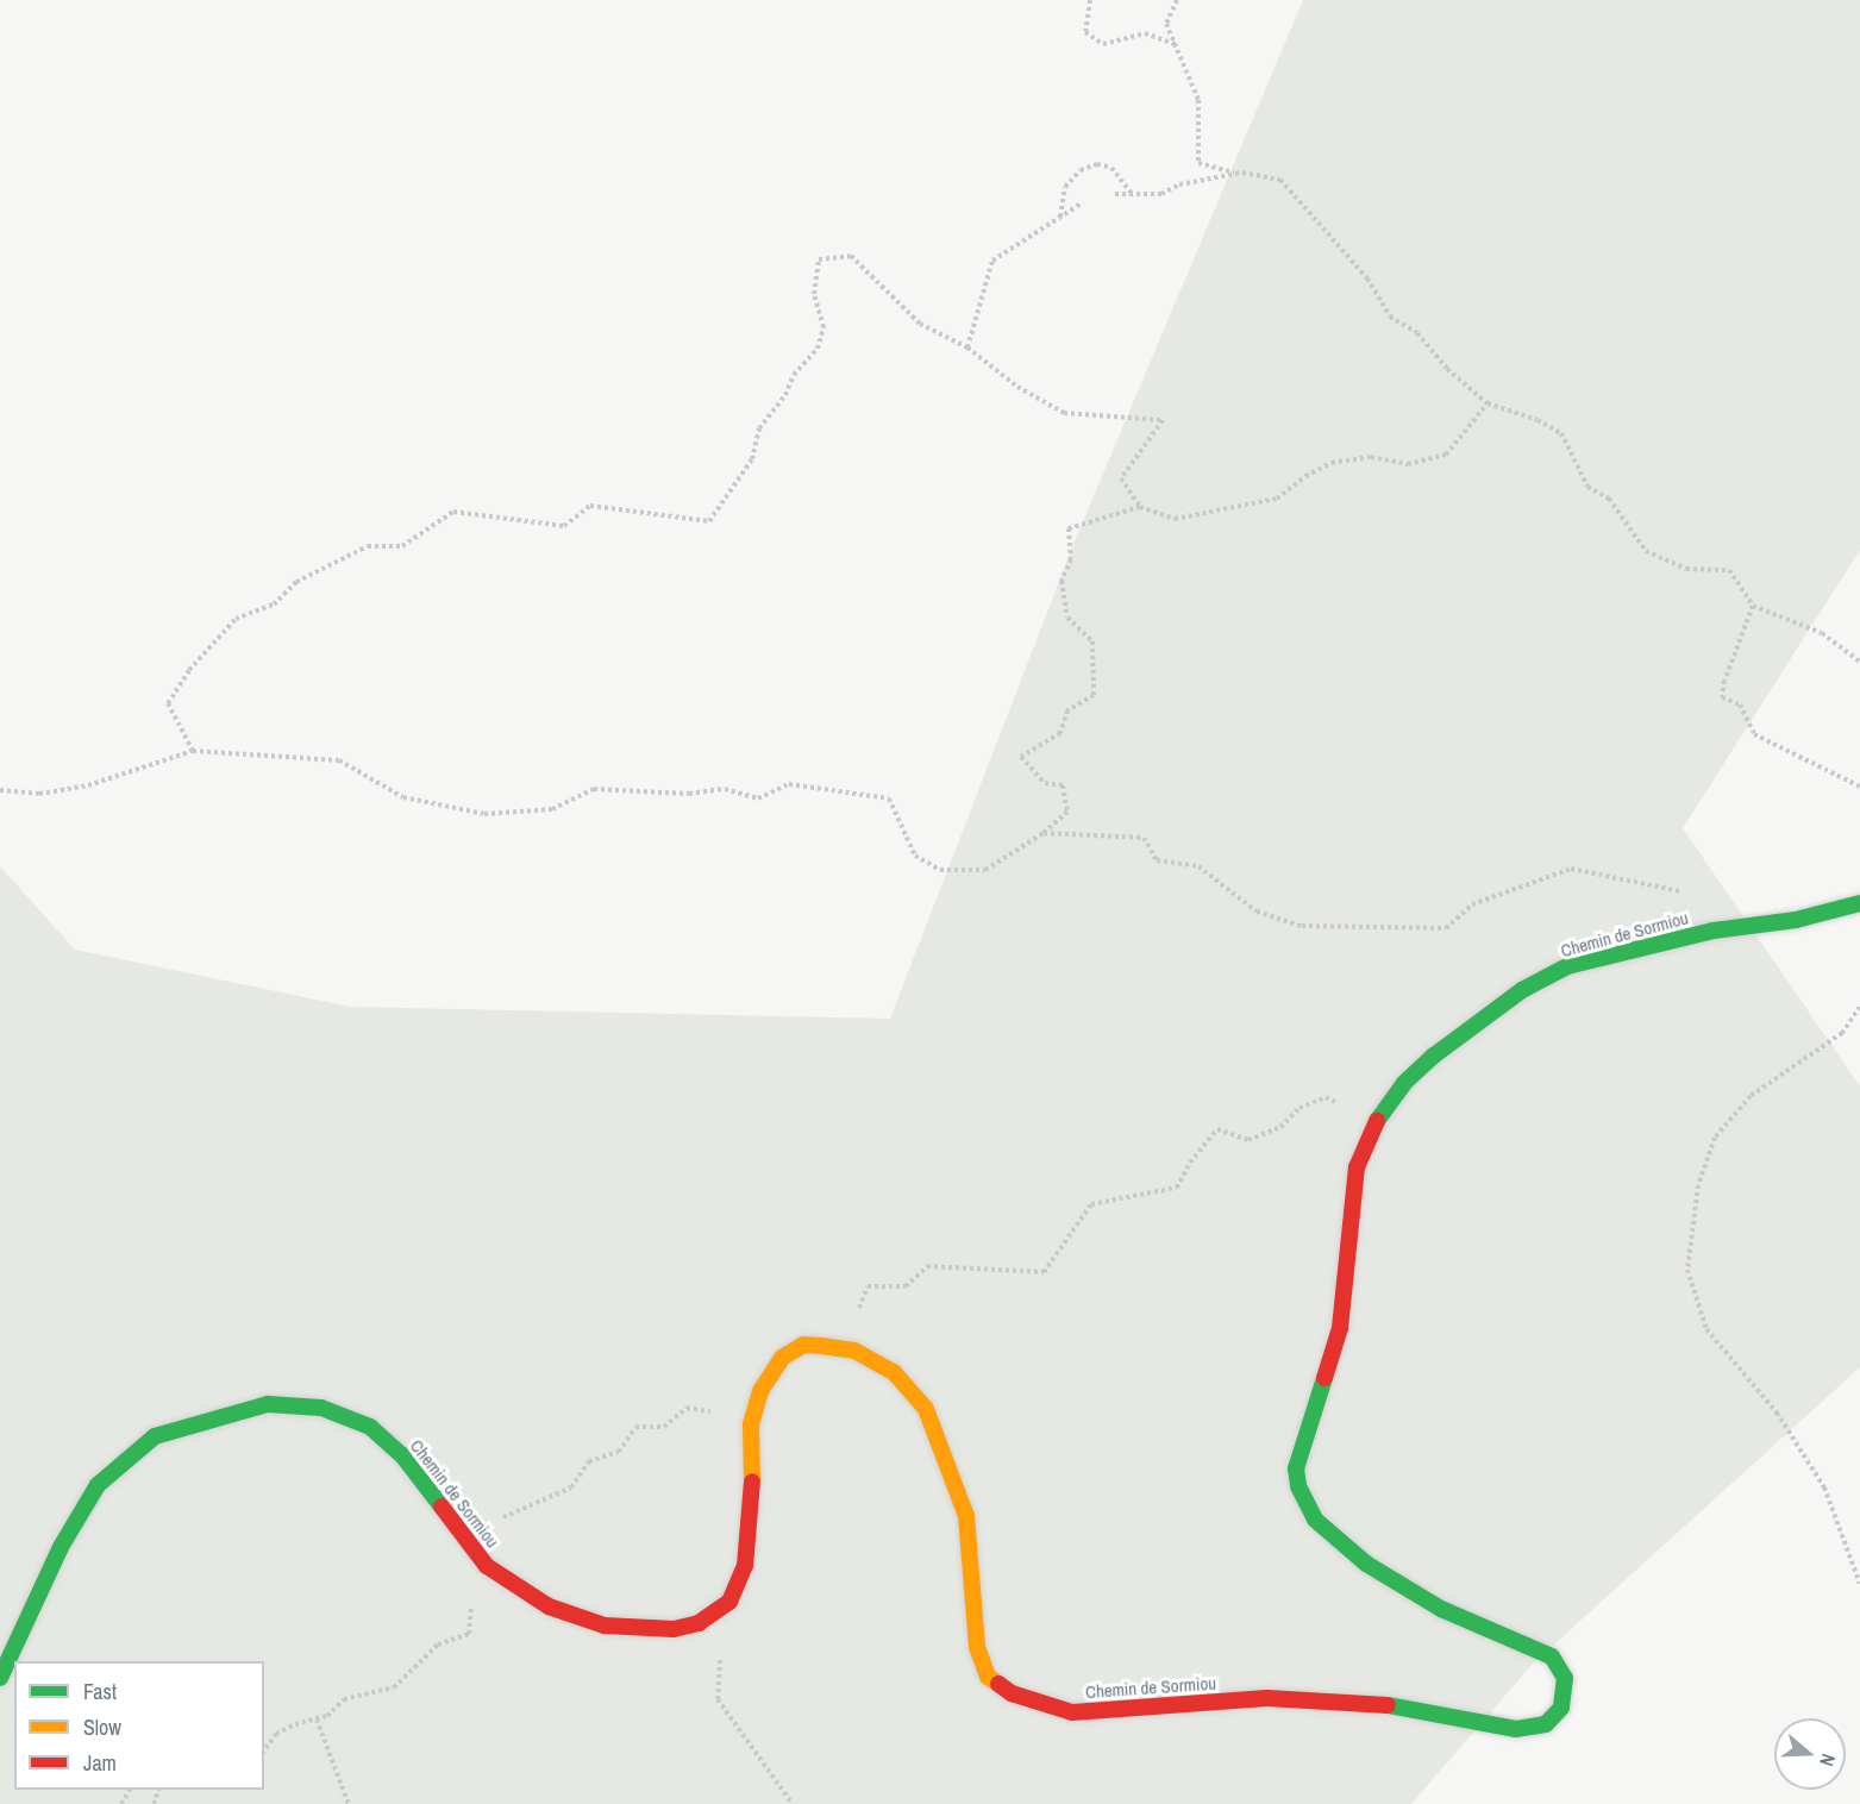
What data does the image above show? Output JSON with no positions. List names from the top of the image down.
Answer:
{
  "streets": {
    "street": ["Chemin de Sormiou"]
  },
  "legend": ["Fast", "Slow", "Jam"],
  "north": "right"
}
